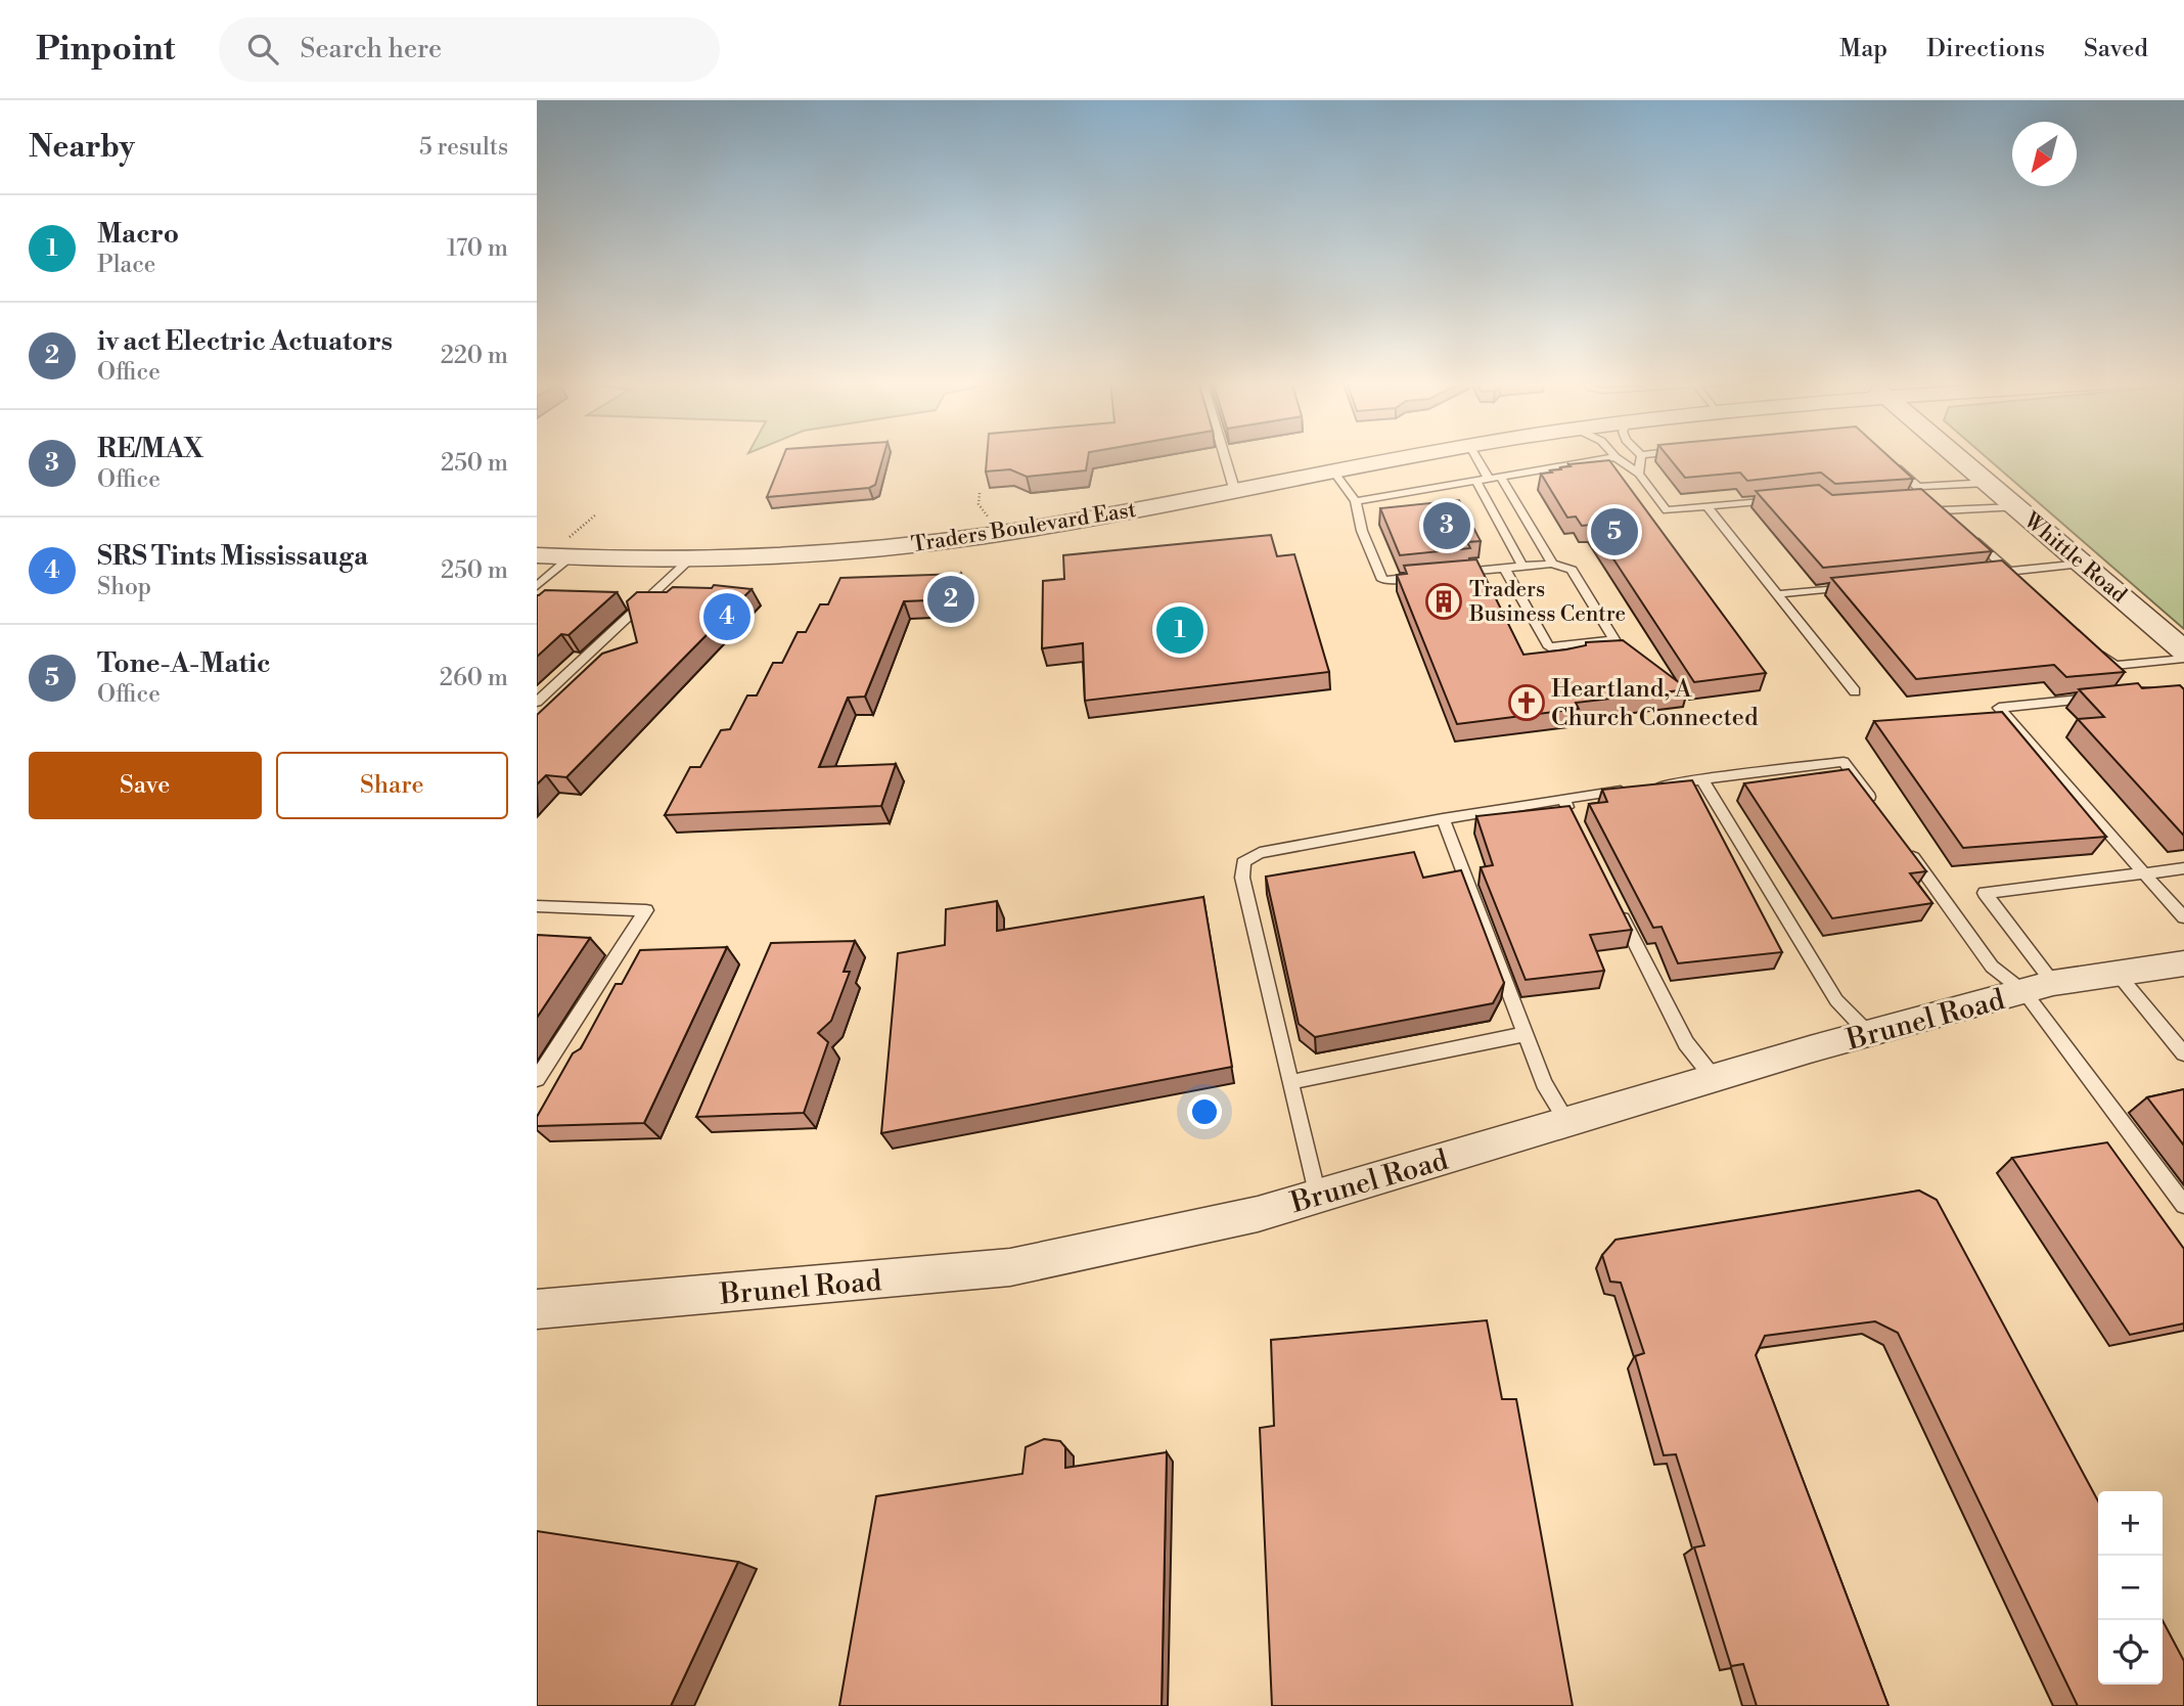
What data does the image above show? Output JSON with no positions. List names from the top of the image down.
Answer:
{
  "streets": {
    "street": ["Traders Boulevard East", "Whittle Road", "Brunel Road"]
  },
  "places": {
    "building": ["Traders Business Centre"],
    "church": ["Heartland, A Church Connected"]
  },
  "north": "bottom left",
  "page": {
    "header": "Pinpoint",
    "search": "Search here",
    "nav": ["Map", "Directions", "Saved"],
    "heading": ["Nearby", "5 results"],
    "list": [
      {
        "mark": "1",
        "name": "Macro",
        "note": "Place",
        "value": "170 m"
      },
      {
        "mark": "2",
        "name": "iv act Electric Actuators",
        "note": "Office",
        "value": "220 m"
      },
      {
        "mark": "3",
        "name": "RE/MAX",
        "note": "Office",
        "value": "250 m"
      },
      {
        "mark": "4",
        "name": "SRS Tints Mississauga",
        "note": "Shop",
        "value": "250 m"
      },
      {
        "mark": "5",
        "name": "Tone-A-Matic",
        "note": "Office",
        "value": "260 m"
      }
    ],
    "pins": [
      "3",
      "5",
      "2",
      "4",
      "1"
    ],
    "buttons": ["Save", "Share"],
    "map_buttons": ["+", "−"]
  }
}
